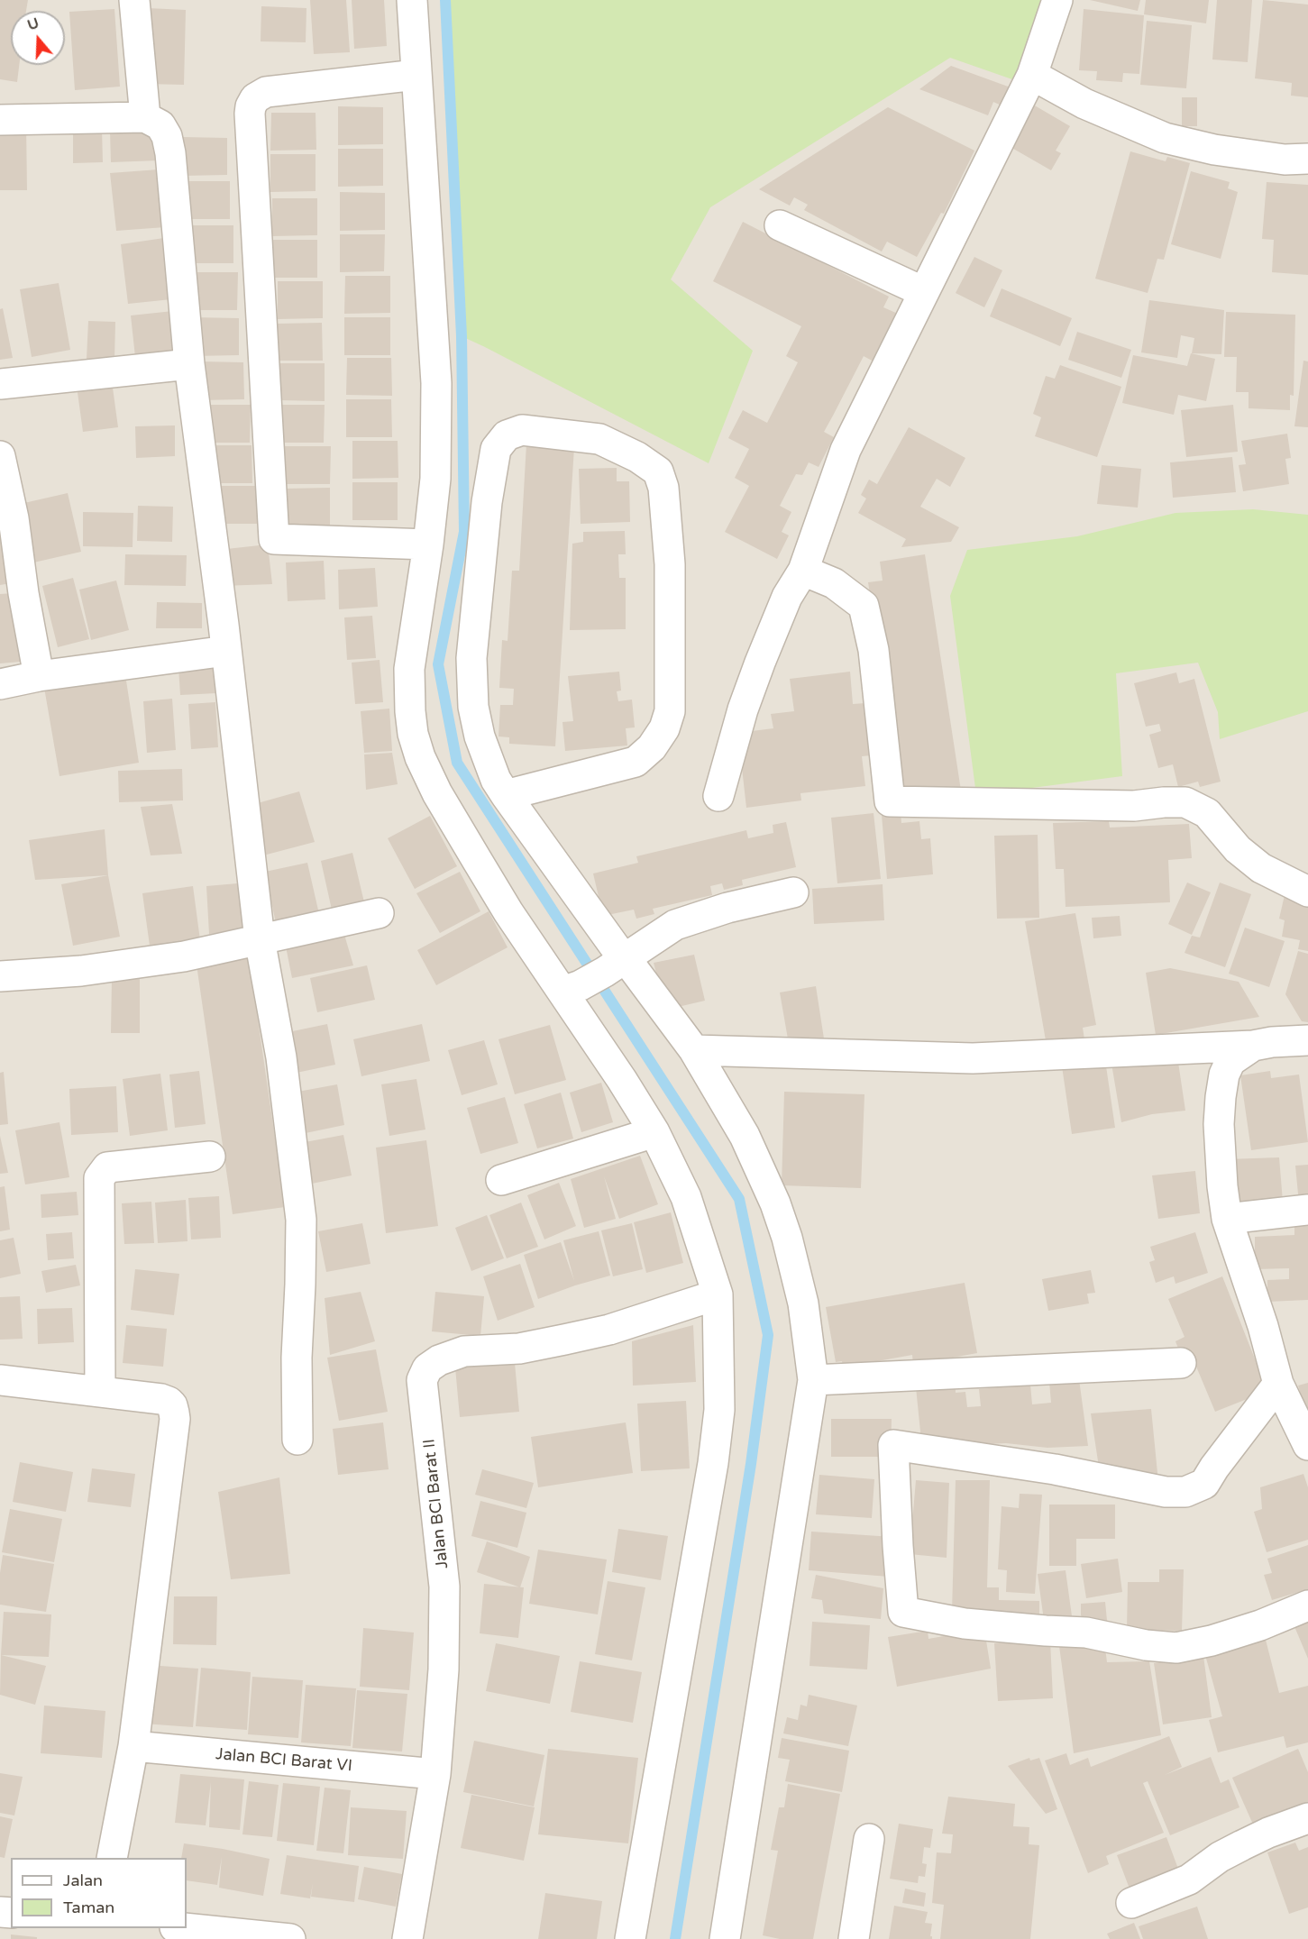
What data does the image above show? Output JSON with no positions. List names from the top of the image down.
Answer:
{
  "streets": {
    "street": ["Jalan BCI Barat II", "Jalan BCI Barat VI"]
  },
  "crossings": [
    ["Jalan BCI Barat II", "Jalan BCI Barat VI"]
  ],
  "legend": ["Jalan", "Taman"],
  "north": "top"
}
